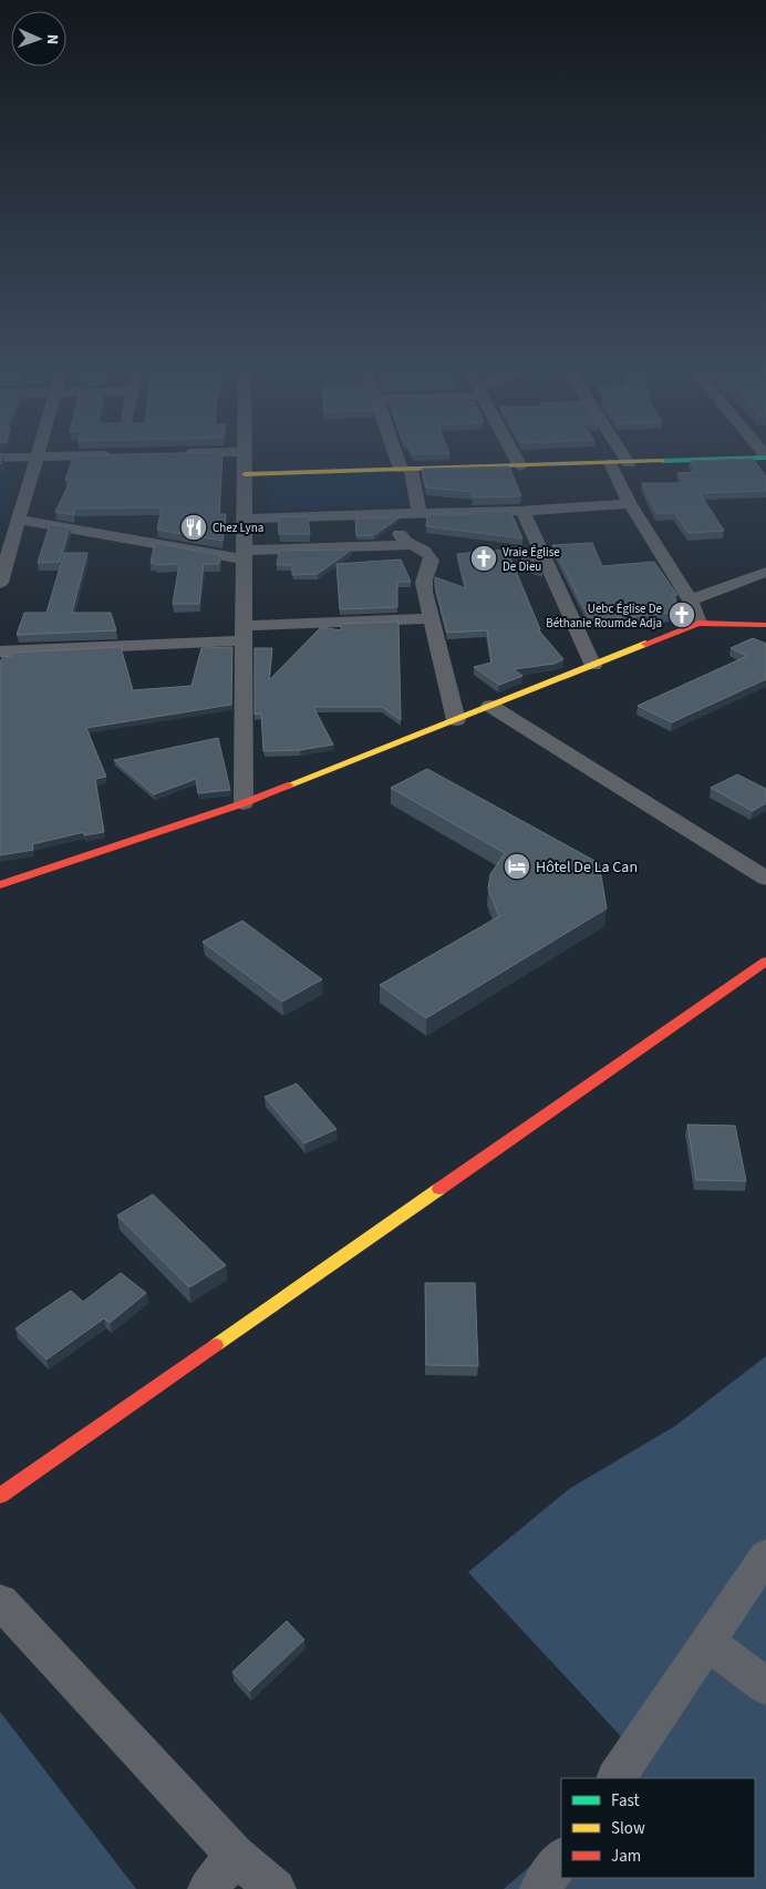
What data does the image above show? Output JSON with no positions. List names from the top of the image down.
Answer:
{
  "places": {
    "restaurant": ["Chez Lyna"],
    "church": ["Vraie Église De Dieu", "Uebc Église De Béthanie Roumde Adja"],
    "hotel": ["Hôtel De La Can"]
  },
  "legend": ["Fast", "Slow", "Jam"],
  "north": "right"
}
